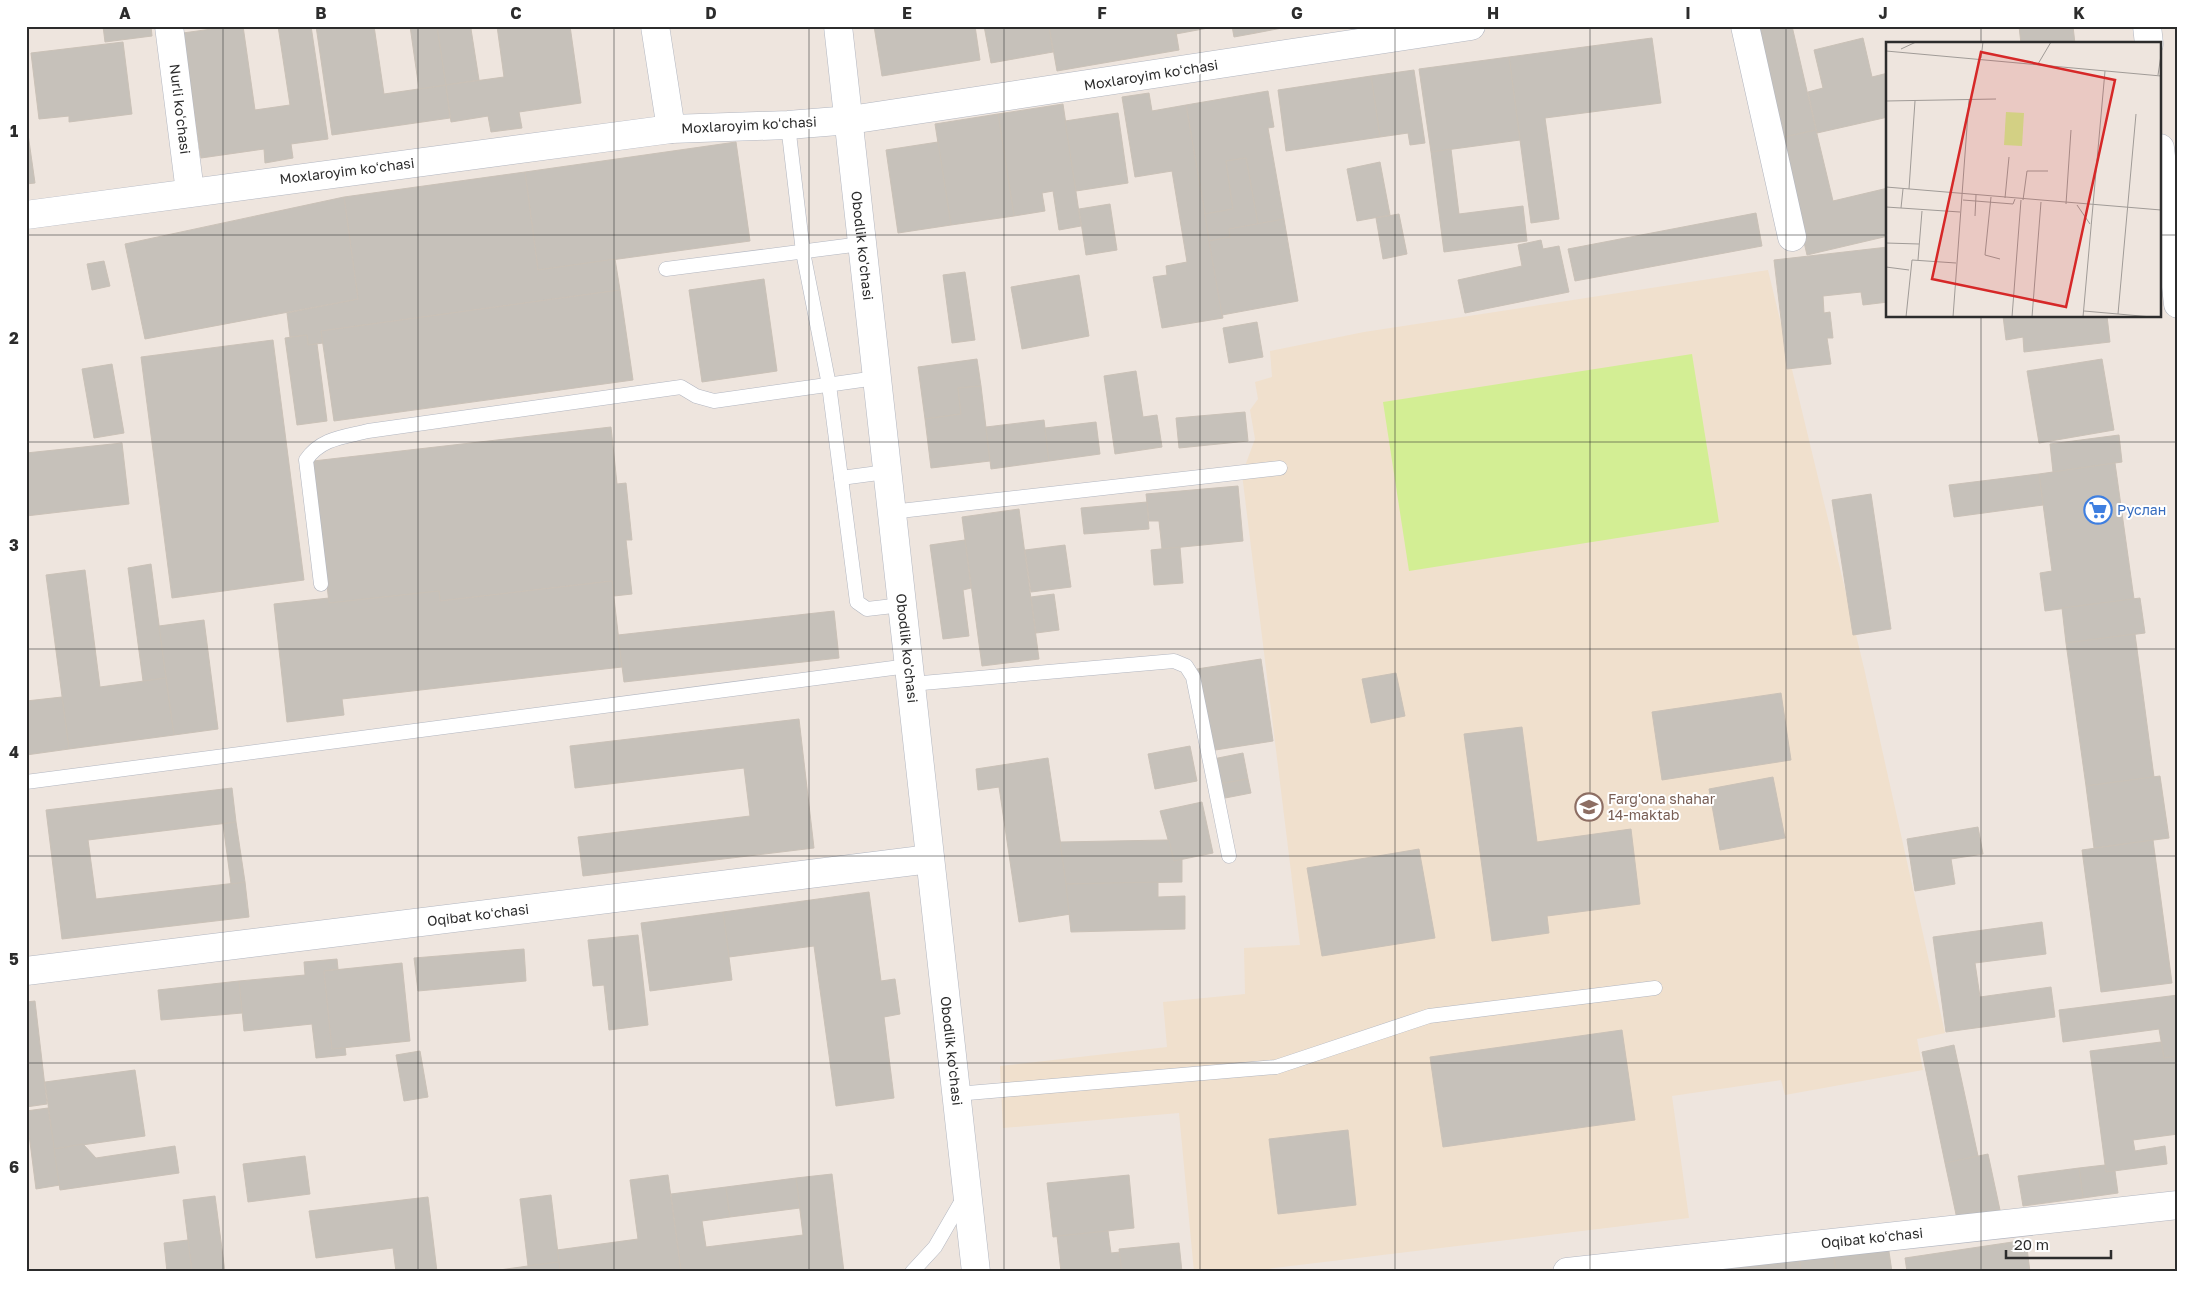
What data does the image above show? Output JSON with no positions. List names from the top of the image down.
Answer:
{
  "streets": {
    "street": [
      "Moxlaroyim koʻchasi",
      "Nurli koʻchasi",
      "Obodlik ko'chasi",
      "Oqibat koʻchasi"
    ]
  },
  "crossings": [
    ["Moxlaroyim koʻchasi", "Nurli koʻchasi"],
    ["Moxlaroyim koʻchasi", "Obodlik ko'chasi"],
    ["Obodlik ko'chasi", "Oqibat koʻchasi"]
  ],
  "places": {
    "supermarket": ["Руслан"],
    "school or university": ["Farg'ona shahar 14-maktab"]
  },
  "scale_bar": "20 m",
  "grid": {
    "columns": [
      "A",
      "B",
      "C",
      "D",
      "E",
      "F",
      "G",
      "H",
      "I",
      "J",
      "K"
    ],
    "rows": [
      "1",
      "2",
      "3",
      "4",
      "5",
      "6"
    ]
  }
}
